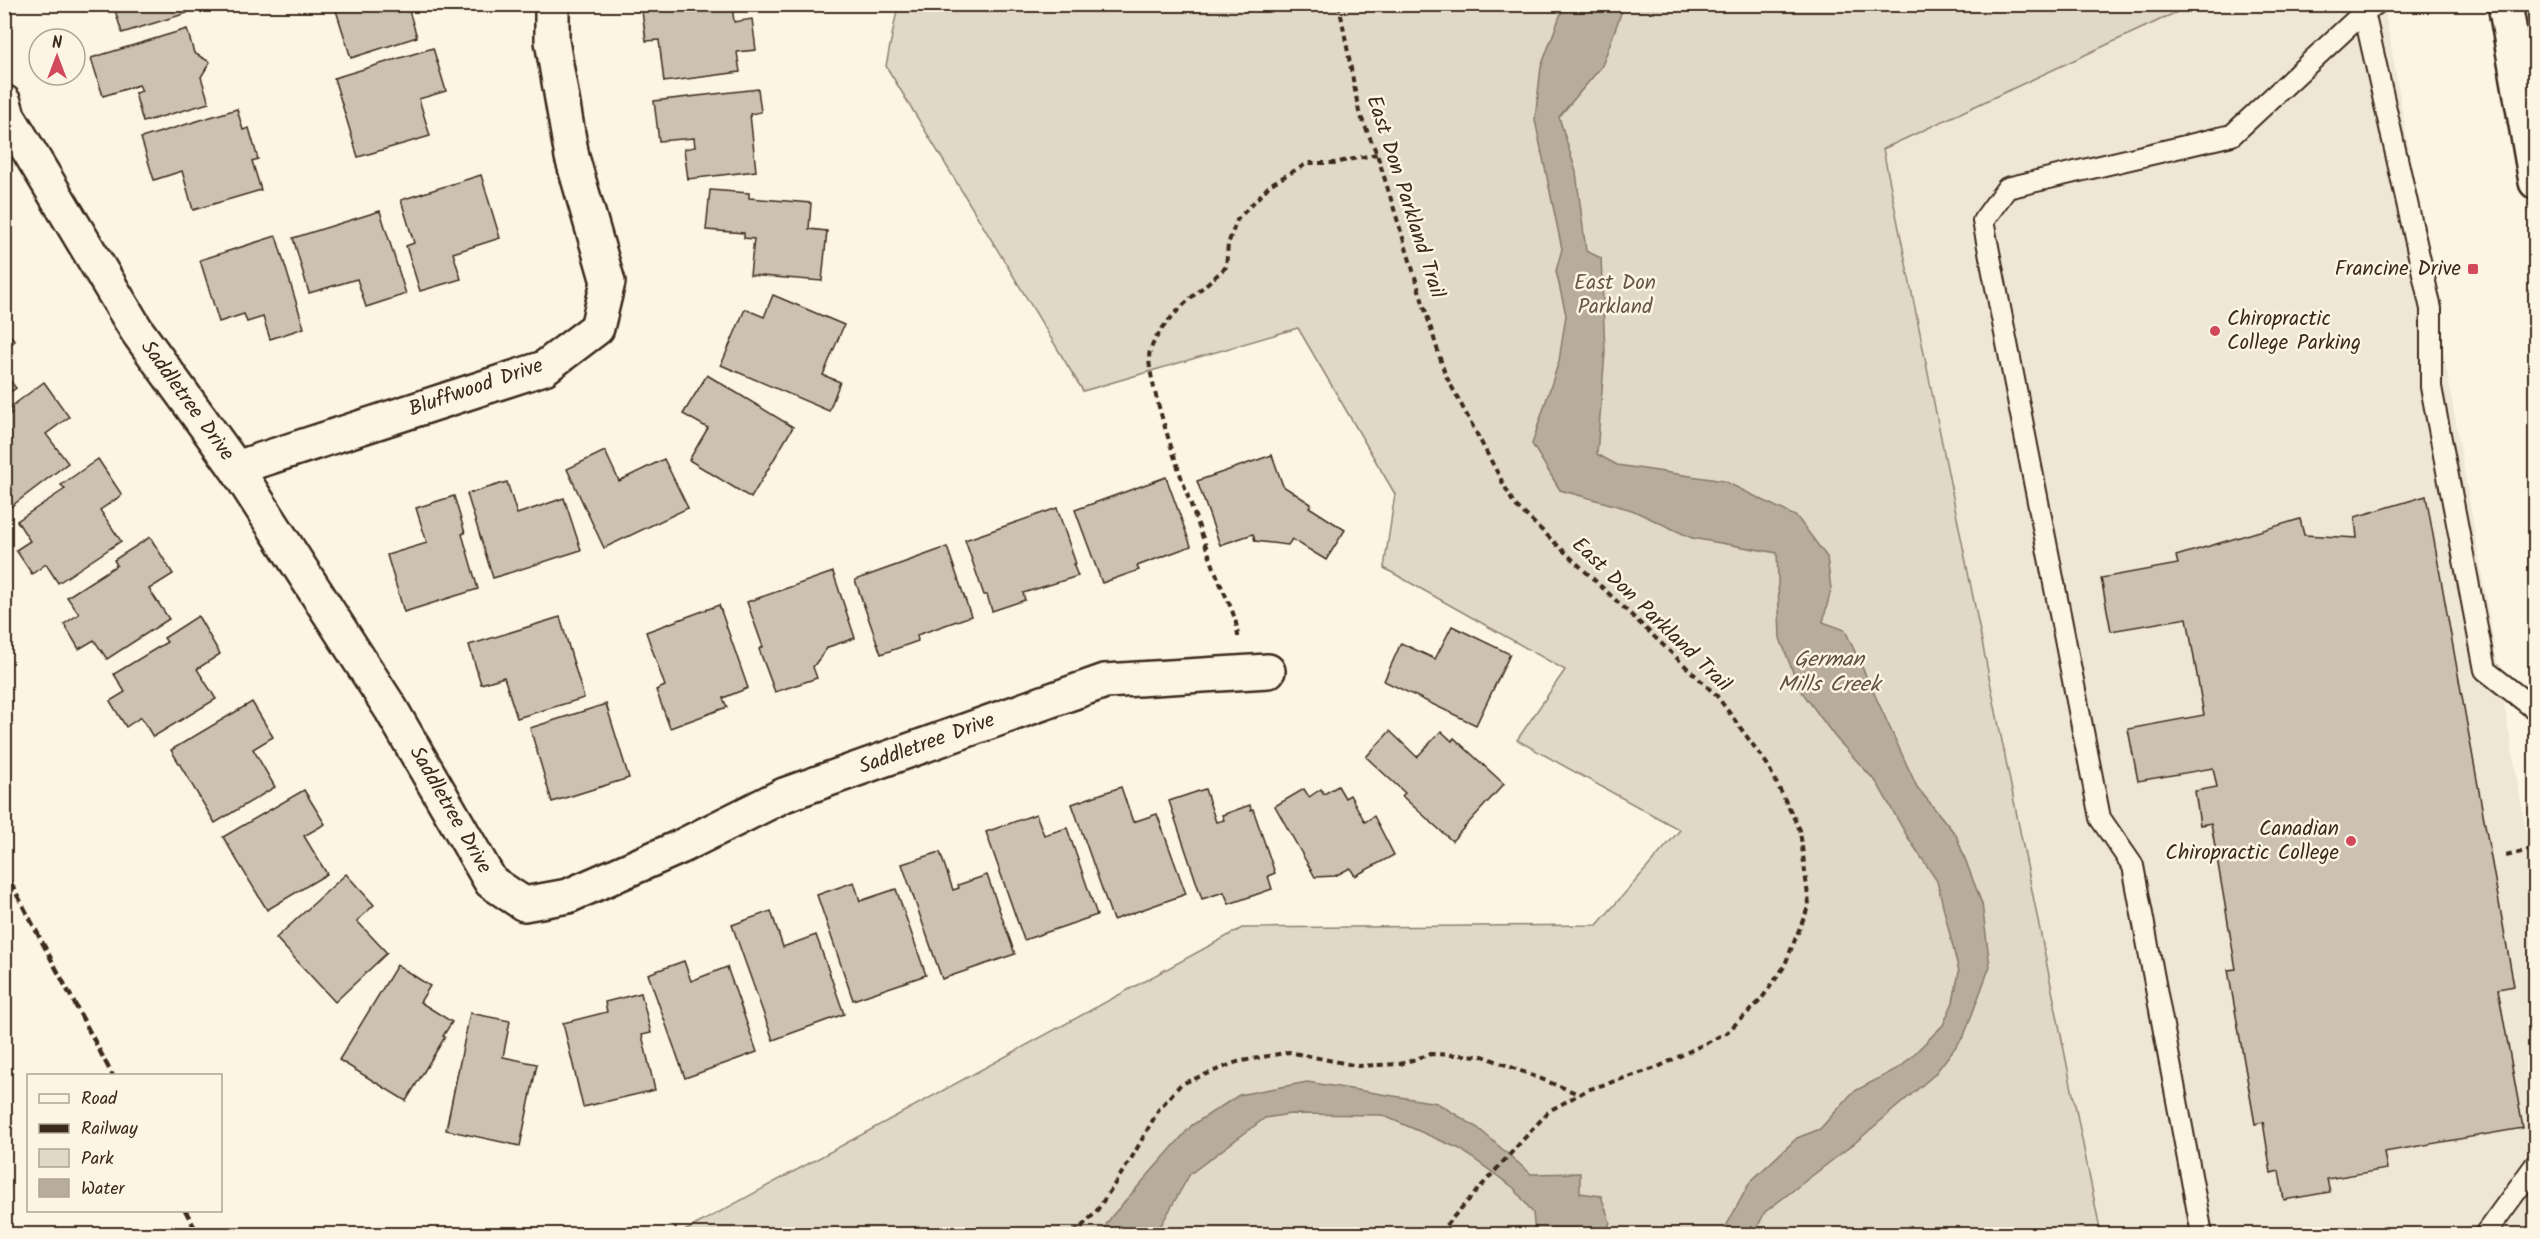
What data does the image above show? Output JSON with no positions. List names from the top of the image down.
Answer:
{
  "streets": {
    "street": ["Bluffwood Drive", "Saddletree Drive"],
    "path": ["East Don Parkland Trail"]
  },
  "crossings": [
    ["Bluffwood Drive", "Saddletree Drive"]
  ],
  "water": ["German Mills Creek"],
  "parks": ["East Don Parkland"],
  "places": {
    "transit": ["Francine Drive"],
    "other": ["Chiropractic College Parking", "Canadian Chiropractic College"]
  },
  "legend": [
    "Road",
    "Railway",
    "Park",
    "Water"
  ],
  "north": "top"
}
